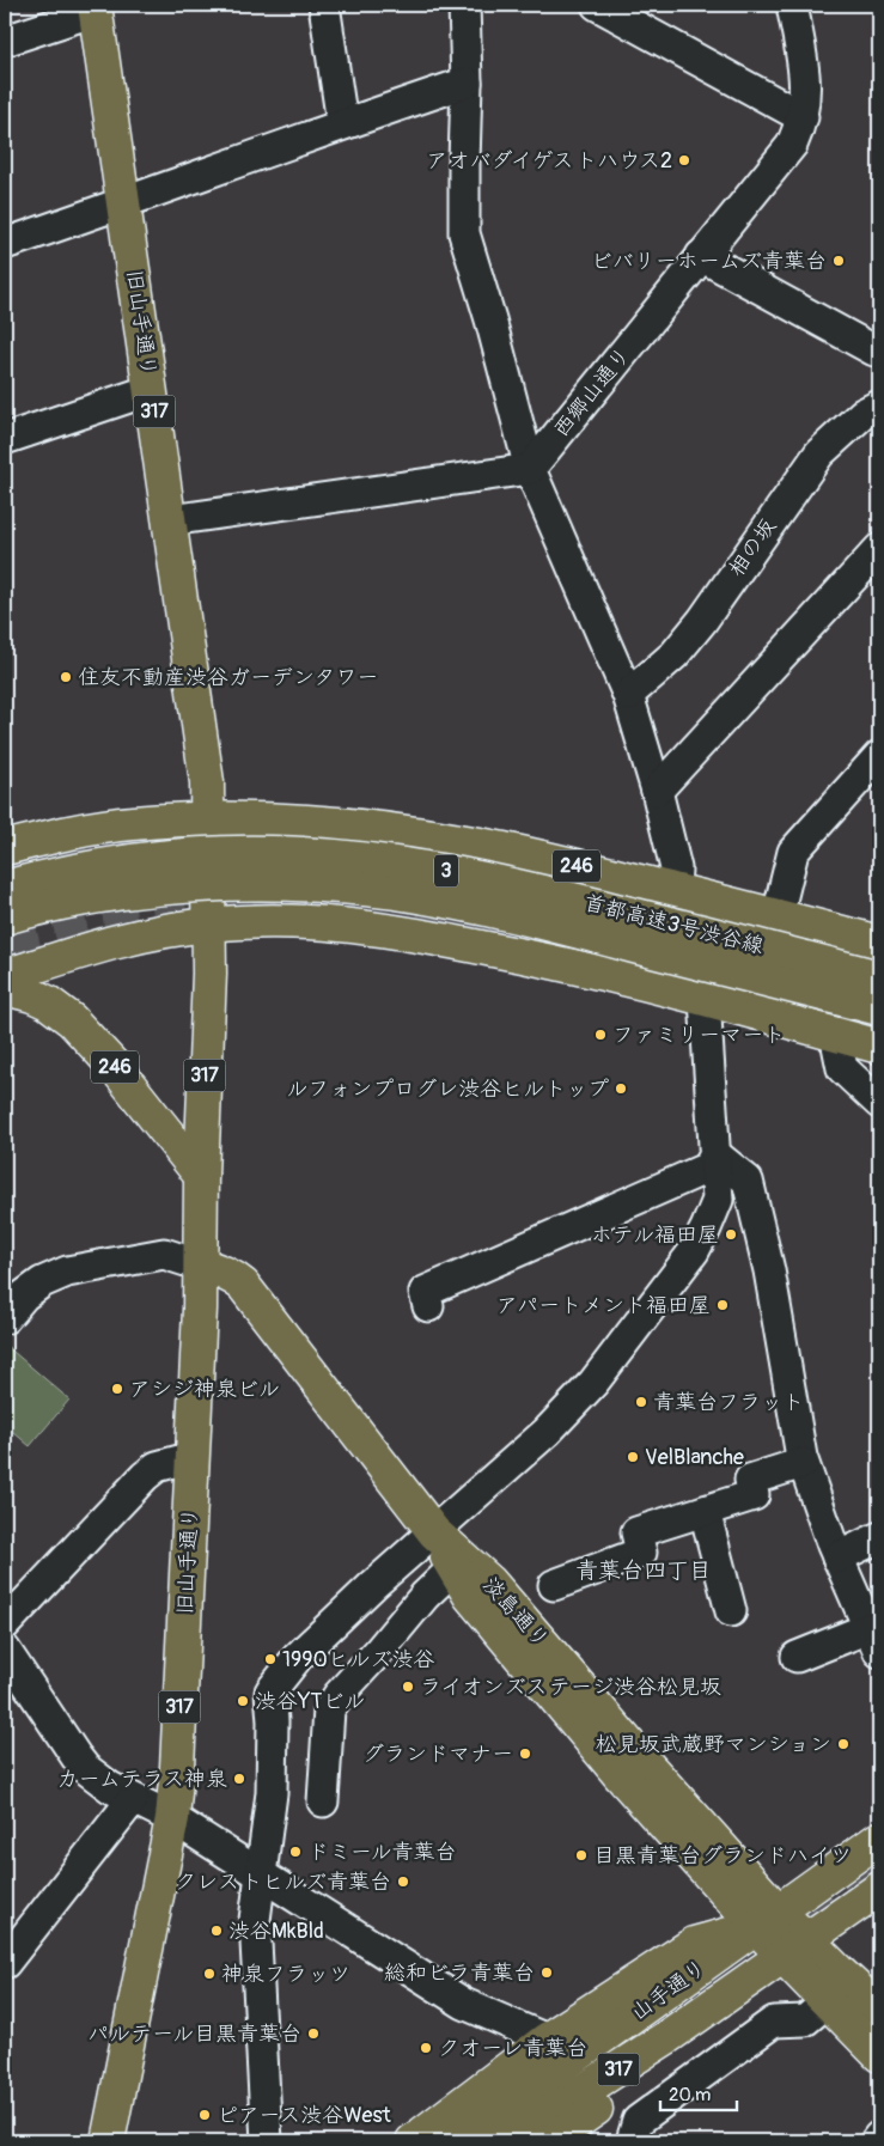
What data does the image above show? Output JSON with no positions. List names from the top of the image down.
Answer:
{
  "streets": {
    "main road": [
      "旧山手通り",
      "317",
      "246",
      "3",
      "首都高速3号渋谷線",
      "淡島通り",
      "山手通り"
    ],
    "street": ["西郷山通り", "相の坂"]
  },
  "crossings": [
    ["旧山手通り", "317"],
    ["旧山手通り", "246"],
    ["旧山手通り", "淡島通り"],
    ["317", "246"],
    ["317", "淡島通り"],
    ["317", "山手通り"],
    ["淡島通り", "山手通り"]
  ],
  "districts": ["青葉台四丁目"],
  "places": [
    "アオバダイゲストハウス2",
    "ビバリーホームズ青葉台",
    "住友不動産渋谷ガーデンタワー",
    "ファミリーマート",
    "ルフォンプログレ渋谷ヒルトップ",
    "ホテル福田屋",
    "アパートメント福田屋",
    "アシジ神泉ビル",
    "青葉台フラット",
    "VelBlanche",
    "1990ヒルズ渋谷",
    "ライオンズステージ渋谷松見坂",
    "渋谷YTビル",
    "松見坂武蔵野マンション",
    "グランドマナー",
    "カームテラス神泉",
    "ドミール青葉台",
    "目黒青葉台グランドハイツ",
    "クレストヒルズ青葉台",
    "渋谷MkBld",
    "総和ビラ青葉台",
    "神泉フラッツ",
    "パルテール目黒青葉台",
    "クオーレ青葉台",
    "ピアース渋谷West"
  ],
  "scale_bar": "20 m"
}
